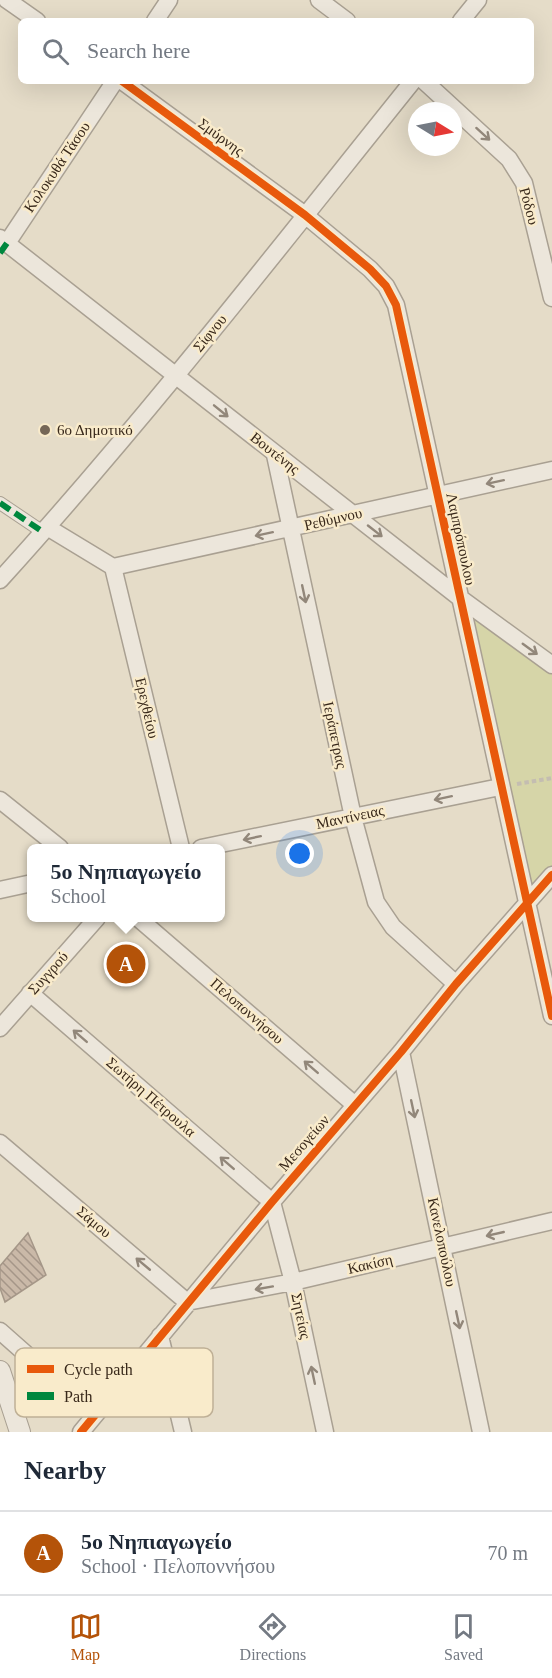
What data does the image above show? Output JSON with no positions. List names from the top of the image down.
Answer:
{
  "streets": {
    "street": [
      "Σμύρνης",
      "Κολοκυθά Τάσου",
      "Ρόδου",
      "Σίφνου",
      "Βουτένης",
      "Ρεθύμνου",
      "Λαμπρόπουλου",
      "Ερεχθείου",
      "Ιεράπετρας",
      "Μαντίνειας",
      "Συγγρού",
      "Πελοποννήσου",
      "Σωτήρη Πέτρουλα",
      "Μεσογείων",
      "Σάμου",
      "Κανελοπούλου",
      "Κακίση",
      "Σητείας"
    ]
  },
  "crossings": [
    ["Σμύρνης", "Σίφνου"],
    ["Σμύρνης", "Λαμπρόπουλου"],
    ["Κολοκυθά Τάσου", "Βουτένης"],
    ["Σίφνου", "Βουτένης"],
    ["Σίφνου", "Λαμπρόπουλου"],
    ["Βουτένης", "Ρεθύμνου"],
    ["Βουτένης", "Λαμπρόπουλου"],
    ["Βουτένης", "Ιεράπετρας"],
    ["Ρεθύμνου", "Λαμπρόπουλου"],
    ["Ρεθύμνου", "Ερεχθείου"],
    ["Ρεθύμνου", "Ιεράπετρας"],
    ["Λαμπρόπουλου", "Μαντίνειας"],
    ["Λαμπρόπουλου", "Μεσογείων"],
    ["Ιεράπετρας", "Μαντίνειας"],
    ["Ιεράπετρας", "Μεσογείων"],
    ["Συγγρού", "Σωτήρη Πέτρουλα"],
    ["Πελοποννήσου", "Μεσογείων"],
    ["Σωτήρη Πέτρουλα", "Μεσογείων"],
    ["Σωτήρη Πέτρουλα", "Σητείας"],
    ["Μεσογείων", "Σάμου"],
    ["Μεσογείων", "Κανελοπούλου"],
    ["Μεσογείων", "Κακίση"],
    ["Μεσογείων", "Σητείας"],
    ["Σάμου", "Κακίση"],
    ["Κανελοπούλου", "Κακίση"],
    ["Κακίση", "Σητείας"]
  ],
  "one_way": [
    "Ρόδου",
    "Βουτένης",
    "Ρεθύμνου",
    "Ιεράπετρας",
    "Μαντίνειας",
    "Πελοποννήσου",
    "Σωτήρη Πέτρουλα",
    "Σάμου",
    "Κανελοπούλου",
    "Κακίση",
    "Σητείας"
  ],
  "places": ["6ο Δημοτικό"],
  "legend": ["Cycle path", "Path"],
  "north": "right",
  "page": {
    "search": "Search here",
    "popup": ["5ο Νηπιαγωγείο", "School"],
    "pins": "A",
    "heading": "Nearby",
    "list": [
      {
        "mark": "A",
        "name": "5ο Νηπιαγωγείο",
        "note": "School · Πελοποννήσου",
        "value": "70 m"
      }
    ],
    "nav": ["Map", "Directions", "Saved"]
  }
}
